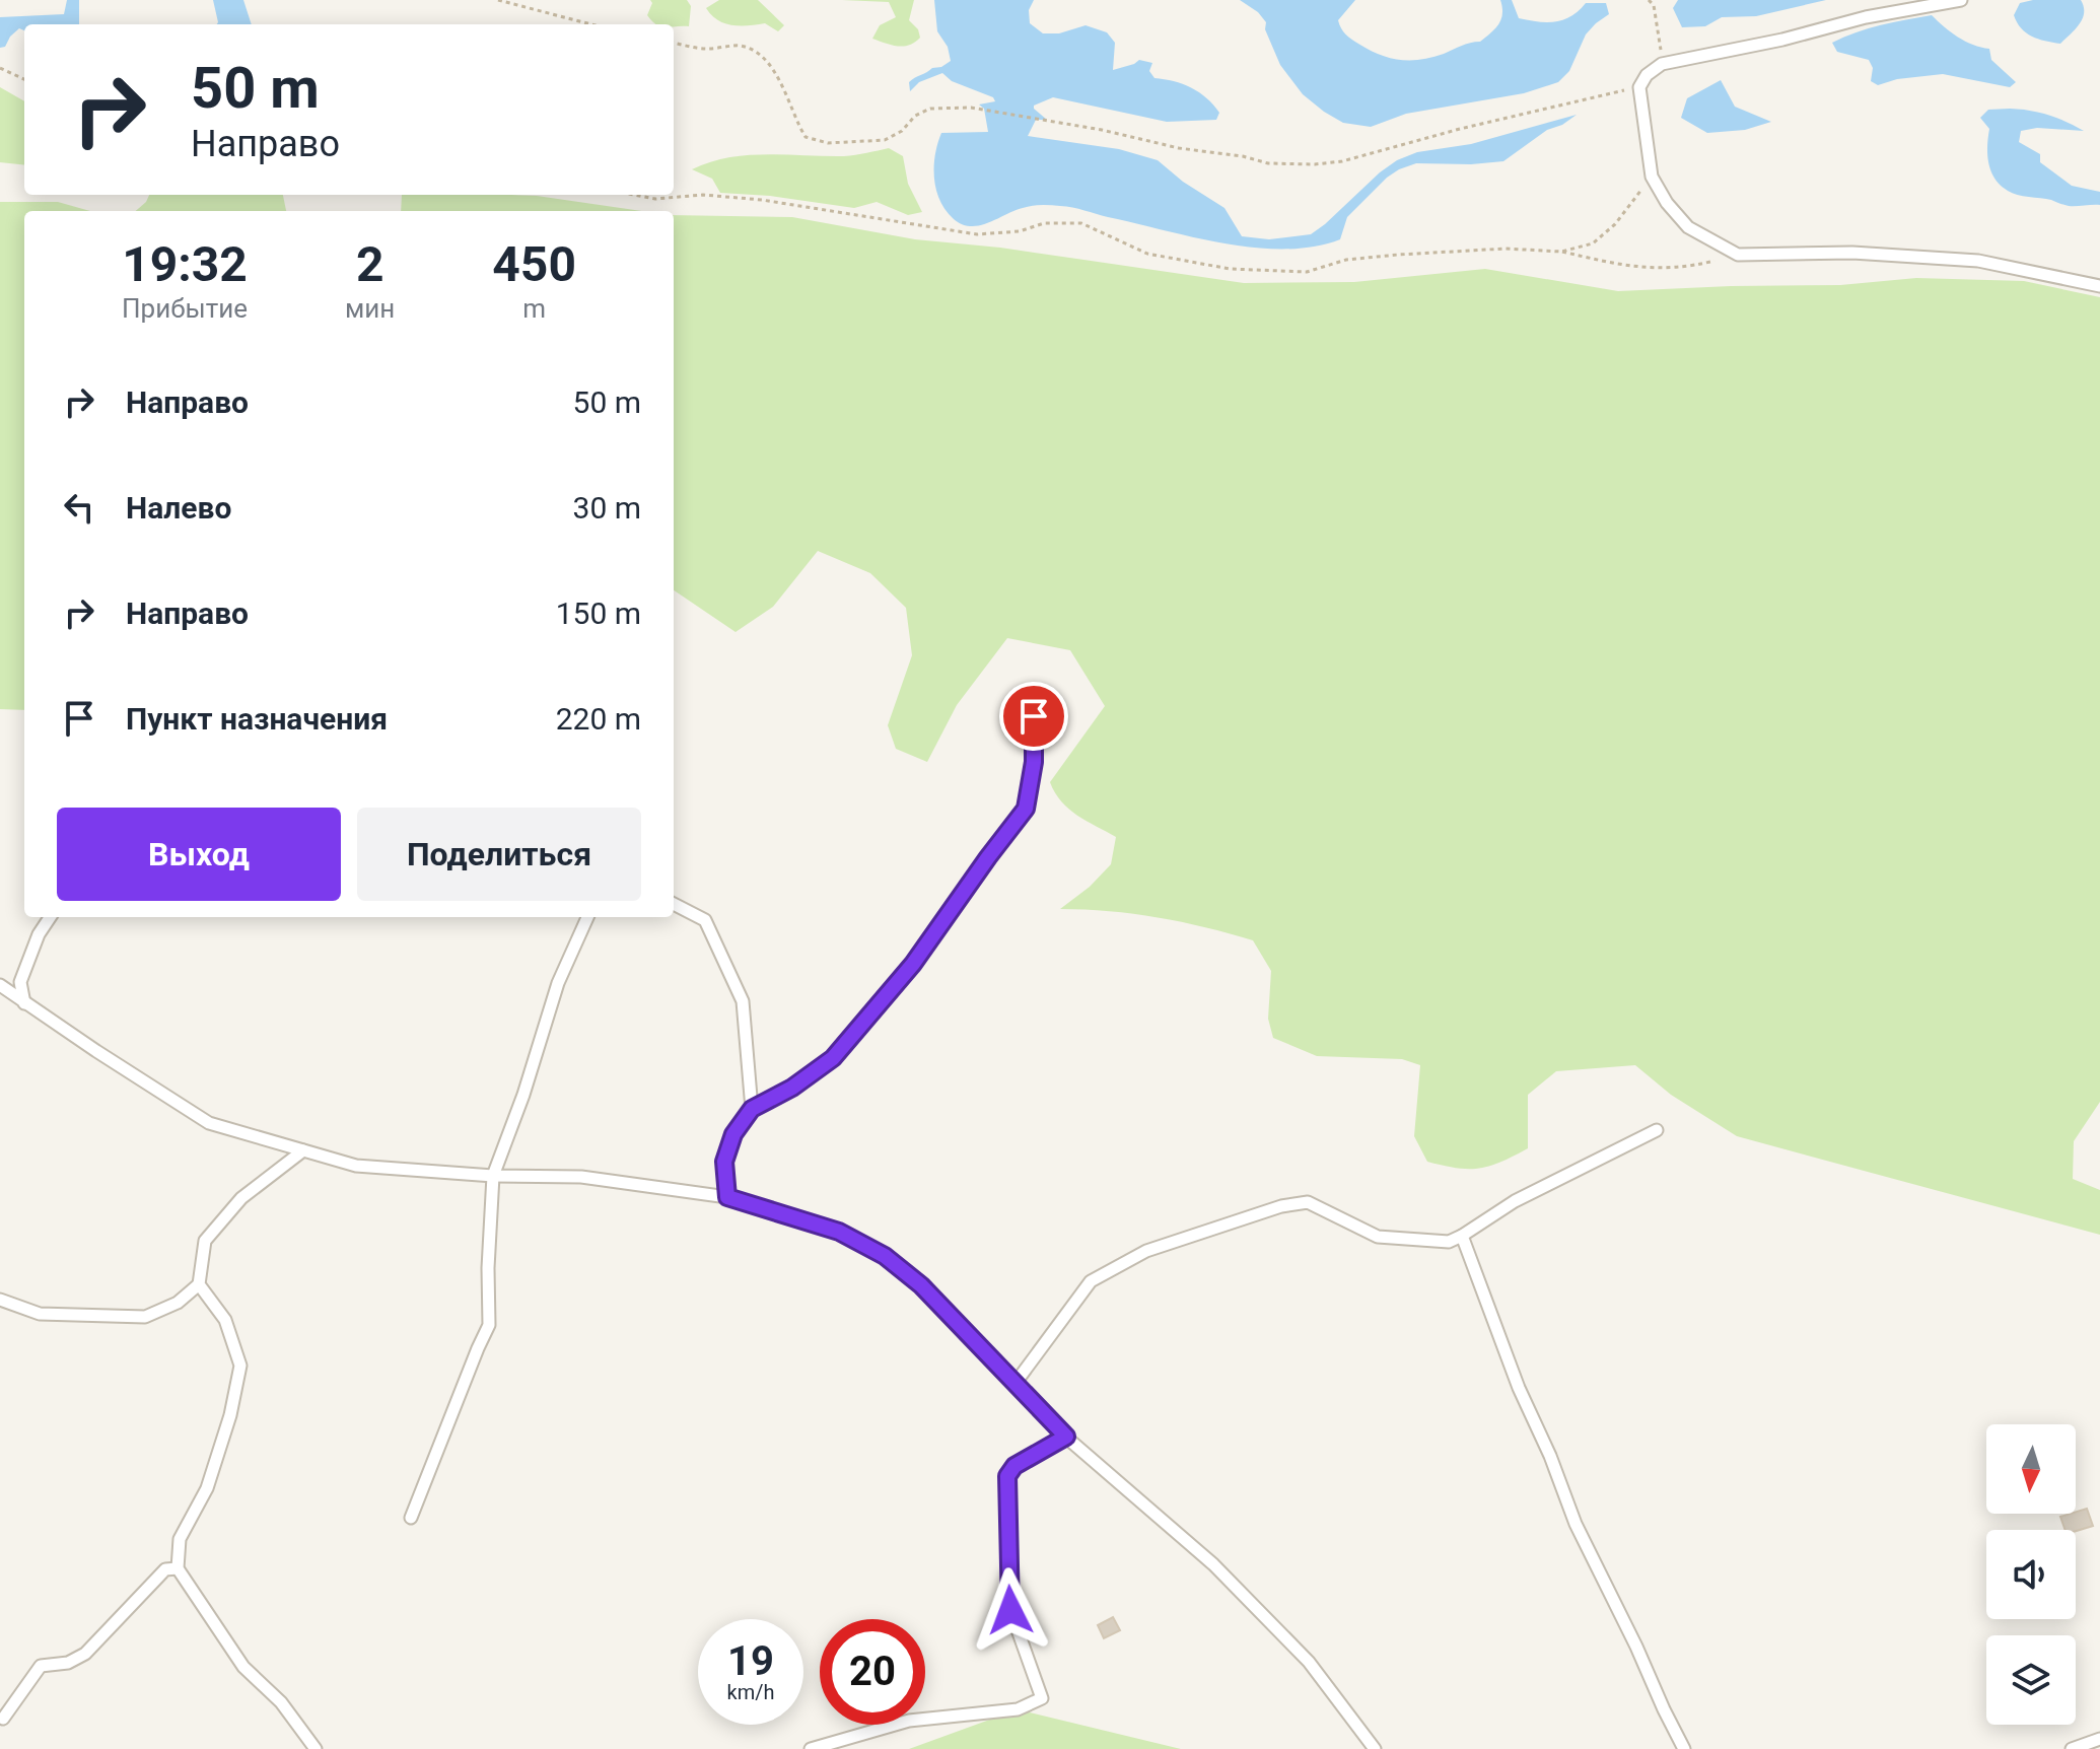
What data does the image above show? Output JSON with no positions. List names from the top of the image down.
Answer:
{
  "north": "bottom",
  "page": {
    "turn": ["50 m", "Направо"],
    "eta": [
      "19:32",
      "Прибытие",
      "2",
      "мин",
      "450",
      "m"
    ],
    "list": [
      {
        "name": "Направо",
        "value": "50 m"
      },
      {
        "name": "Налево",
        "value": "30 m"
      },
      {
        "name": "Направо",
        "value": "150 m"
      },
      {
        "name": "Пункт назначения",
        "value": "220 m"
      }
    ],
    "buttons": ["Выход", "Поделиться"],
    "speed": "19 km/h",
    "limit": "20"
  }
}
